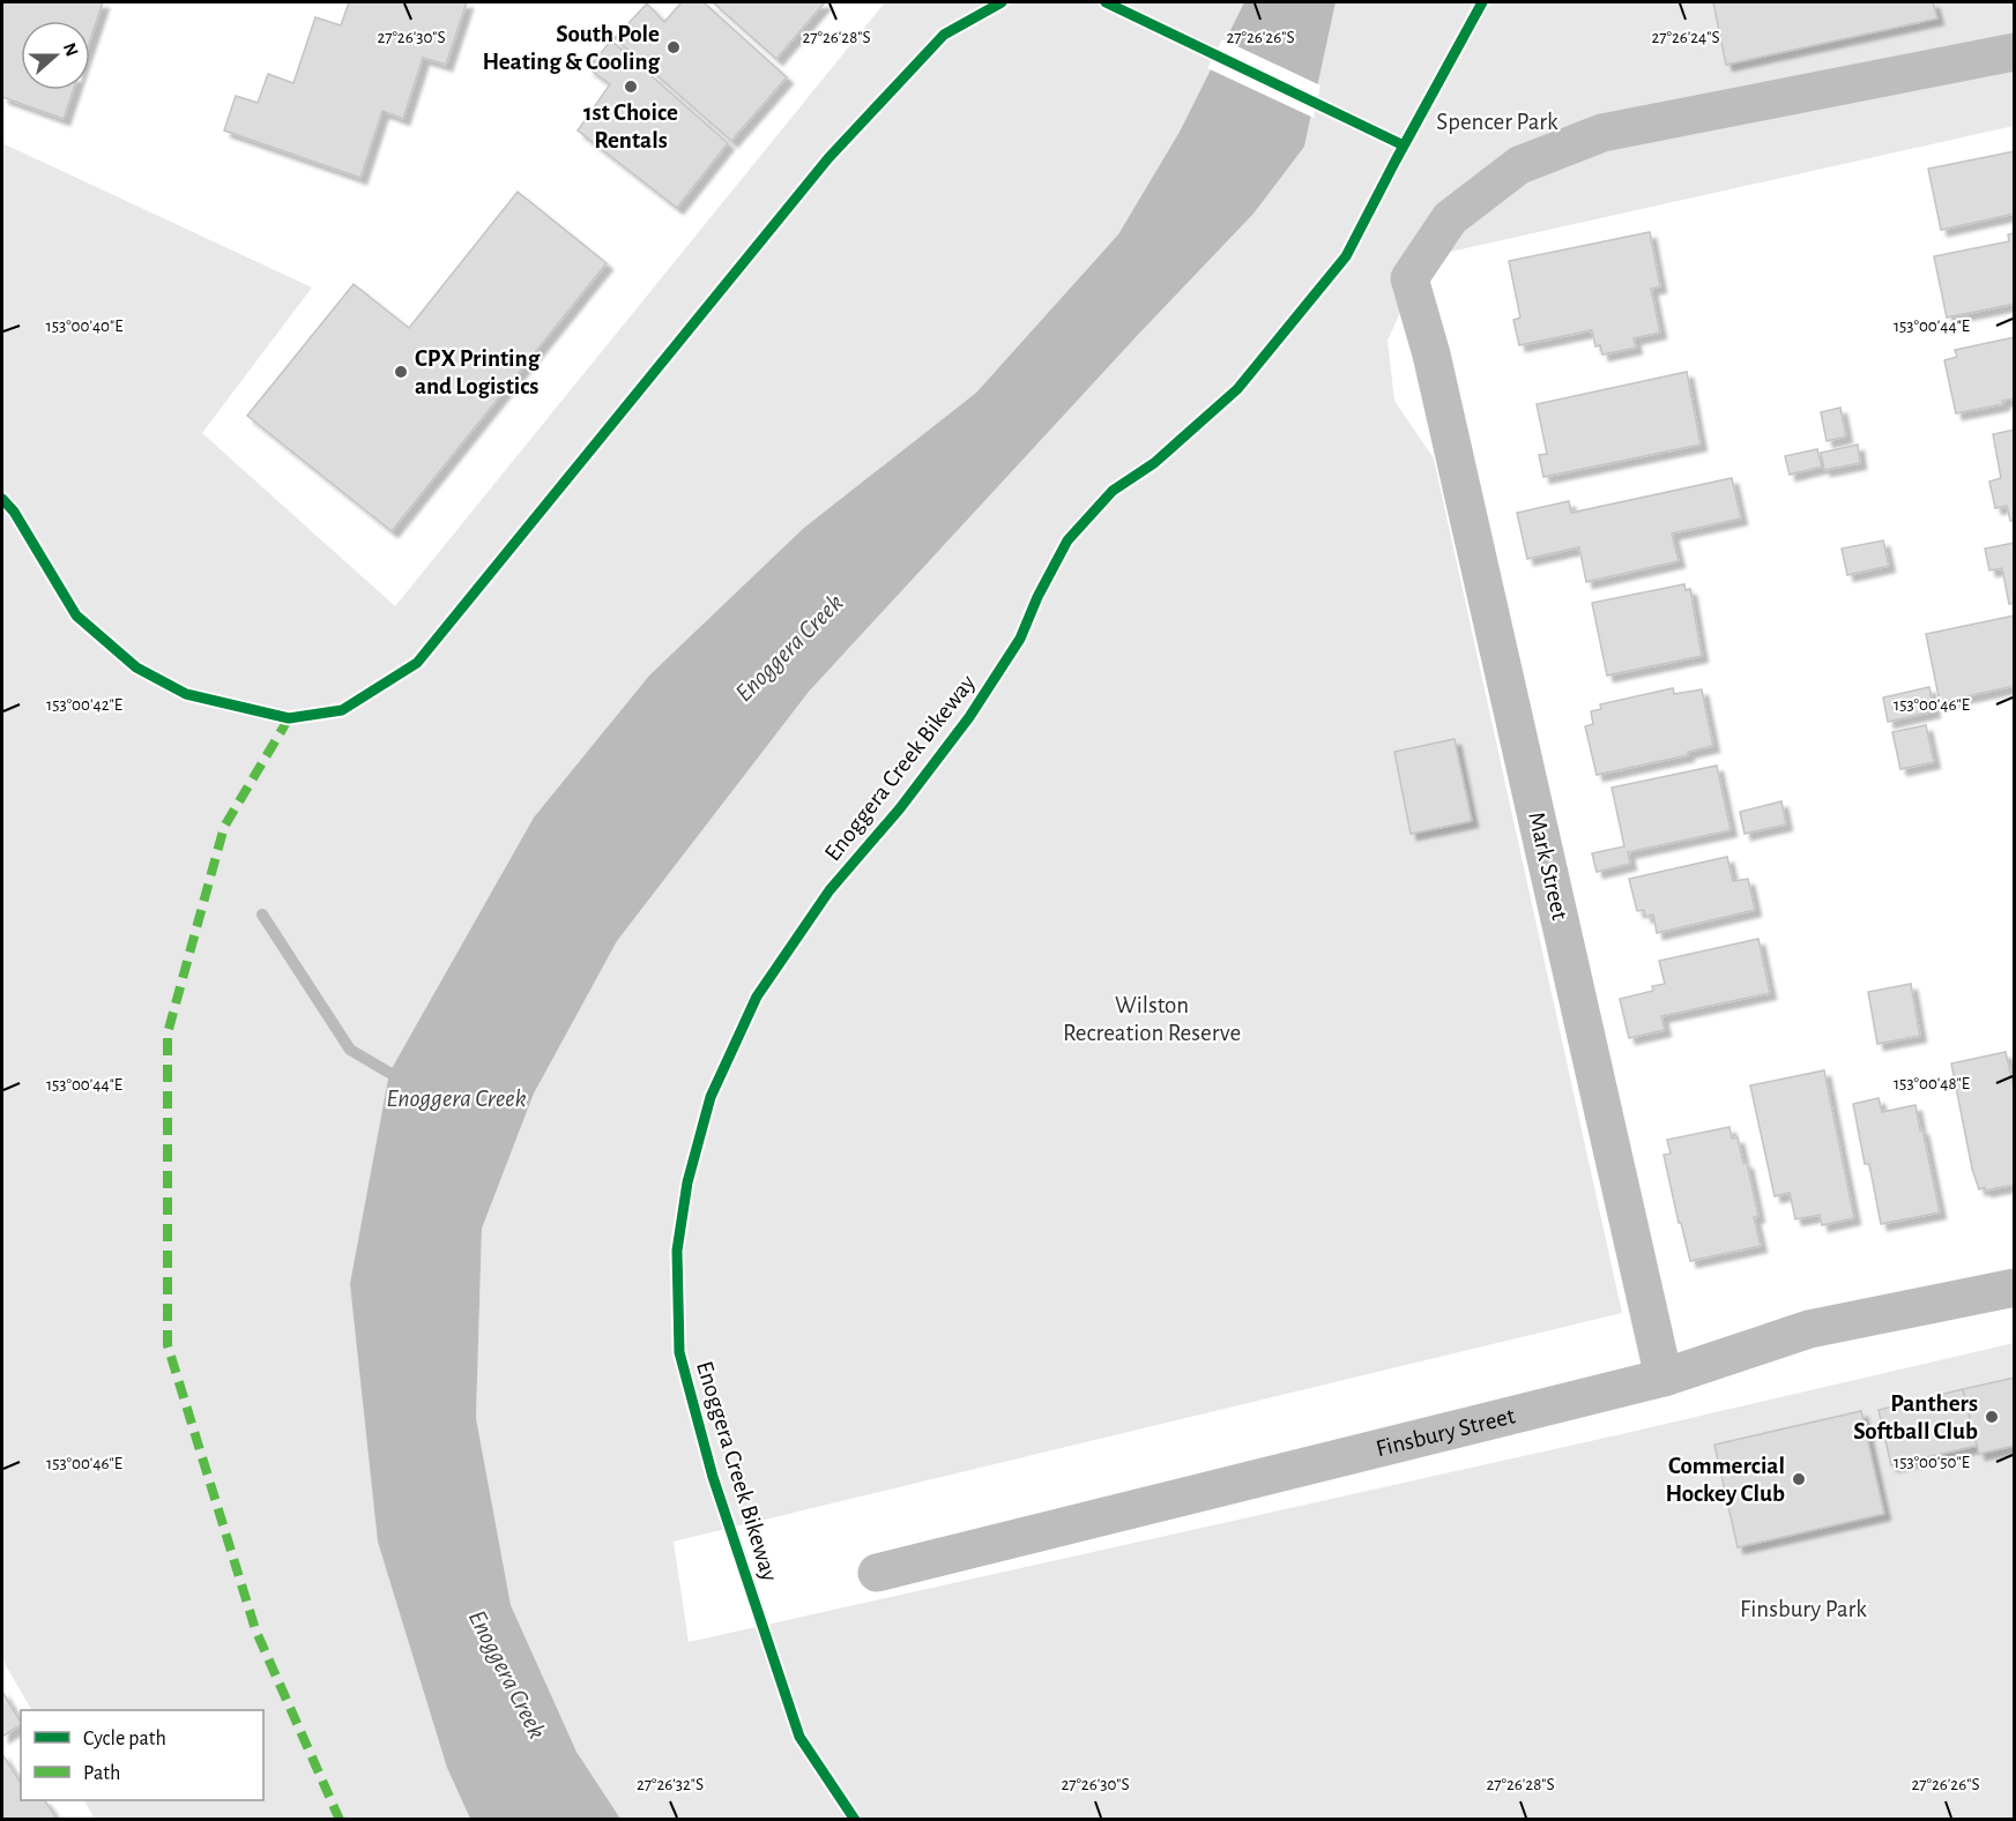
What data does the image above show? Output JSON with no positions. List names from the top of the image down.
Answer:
{
  "streets": {
    "street": ["Mark Street", "Finsbury Street"],
    "cycle path": ["Enoggera Creek Bikeway"]
  },
  "crossings": [
    ["Mark Street", "Finsbury Street"]
  ],
  "water": ["Enoggera Creek"],
  "parks": ["Spencer Park", "Wilston Recreation Reserve", "Finsbury Park"],
  "places": [
    "South Pole Heating & Cooling",
    "1st Choice Rentals",
    "CPX Printing and Logistics",
    "Panthers Softball Club",
    "Commercial Hockey Club"
  ],
  "legend": ["Cycle path", "Path"],
  "north": "right",
  "coordinates": [
    "27°26'30\"S",
    "27°26'28\"S",
    "27°26'26\"S",
    "27°26'24\"S",
    "153°00'44\"E",
    "153°00'40\"E",
    "153°00'46\"E",
    "153°00'42\"E",
    "153°00'48\"E",
    "153°00'50\"E",
    "27°26'32\"S"
  ]
}
